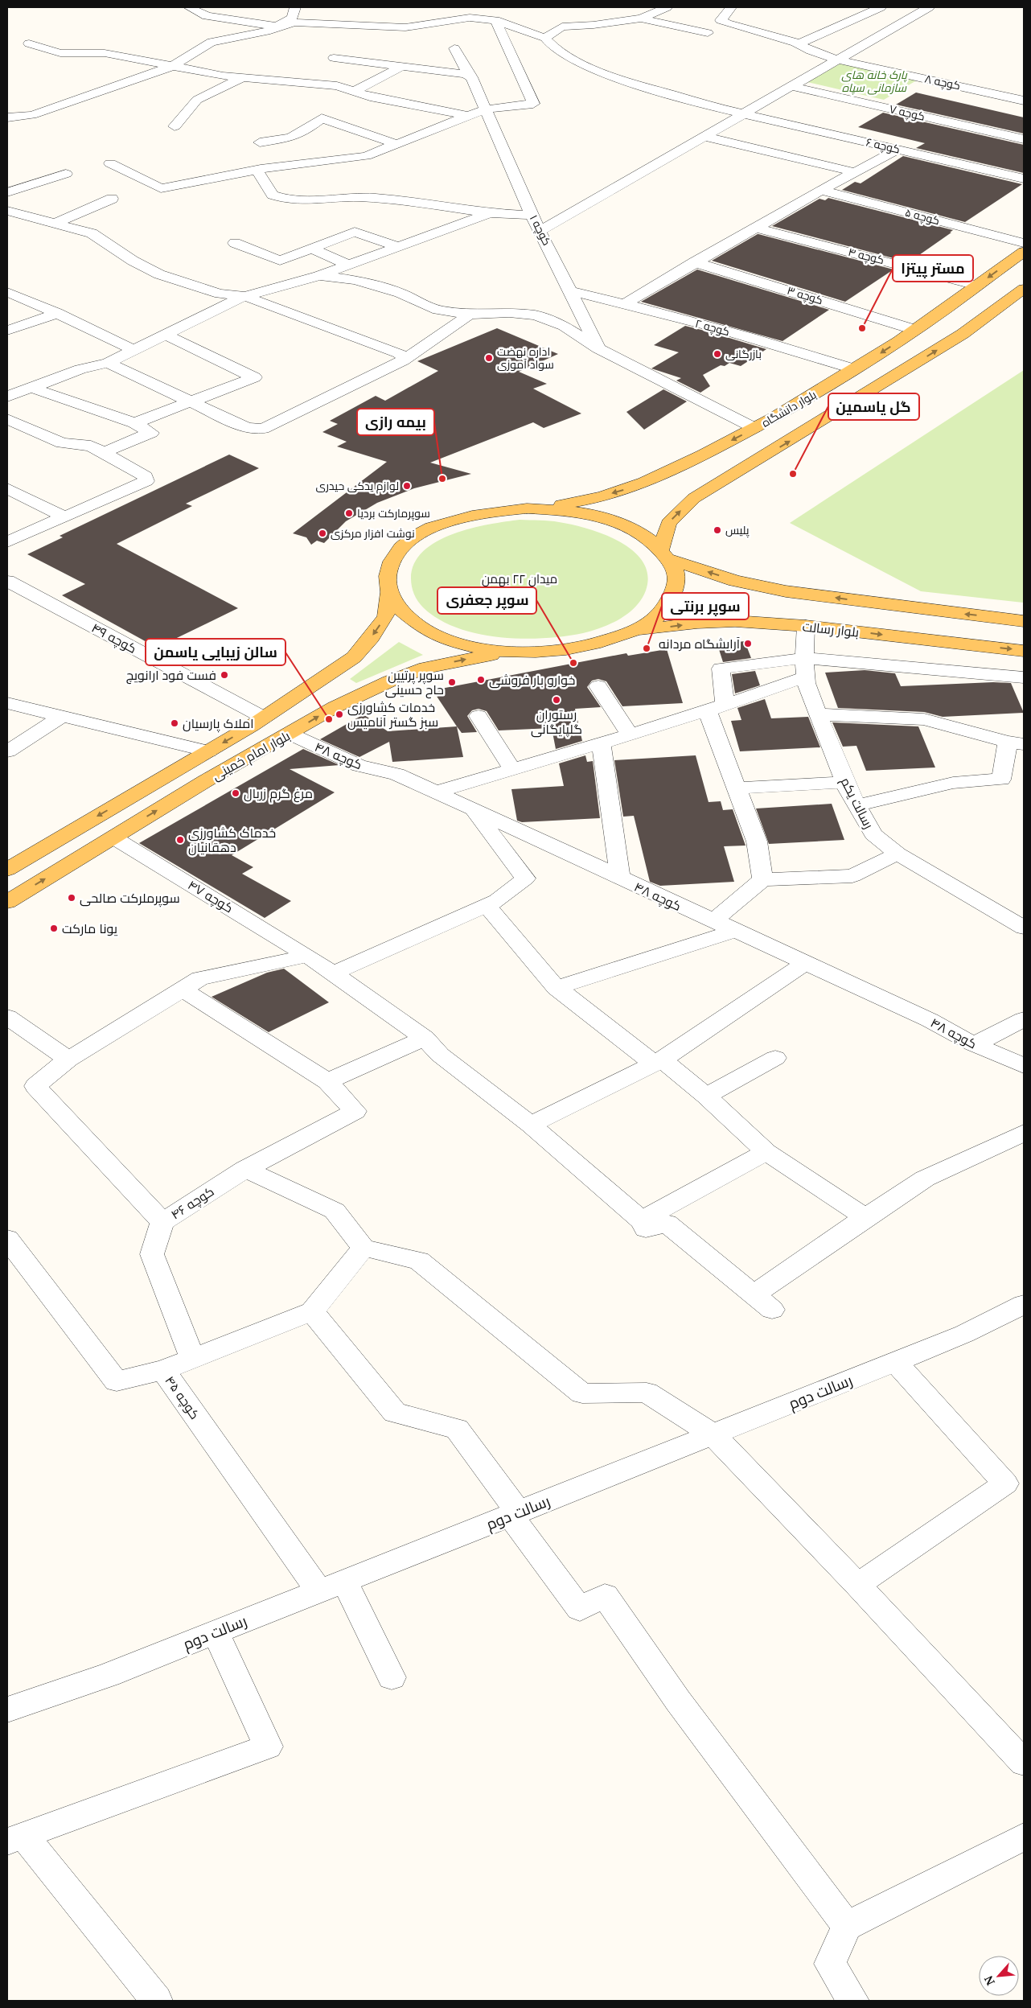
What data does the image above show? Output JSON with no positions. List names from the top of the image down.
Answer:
{
  "streets": {
    "main road": ["بلوار دانشگاه", "بلوار رسالت", "بلوار امام خمینی"],
    "street": [
      "کوچه ۸",
      "کوچه ۷",
      "کوچه ۶",
      "کوچه ۵",
      "کوچه ۱",
      "کوچه ۴",
      "کوچه ۳",
      "کوچه ۲",
      "کوچه ۴۹",
      "کوچه ۴۸",
      "رسالت یکم",
      "کوچه ۴۷",
      "کوچه ۴۶",
      "رسالت دوم",
      "کوچه ۴۵"
    ]
  },
  "crossings": [
    ["کوچه ۱", "کوچه ۲"],
    ["کوچه ۴", "بلوار دانشگاه"],
    ["کوچه ۳", "بلوار دانشگاه"],
    ["کوچه ۲", "بلوار دانشگاه"],
    ["بلوار رسالت", "رسالت یکم"],
    ["کوچه ۴۹", "بلوار امام خمینی"],
    ["بلوار امام خمینی", "کوچه ۴۸"],
    ["بلوار امام خمینی", "کوچه ۴۷"],
    ["رسالت دوم", "کوچه ۴۵"]
  ],
  "districts": ["میدان ۲۲ بهمن"],
  "parks": ["پارک خانه های سازمانی سپاه"],
  "places": [
    "مستر پیتزا",
    "بازرگانی",
    "اداره نهضت سواد آموزی",
    "گل یاسمین",
    "بیمه رازی",
    "لوازم یدکی حیدری",
    "سوپرمارکت بردیا",
    "پلیس",
    "نوشت افزار مرکزی",
    "آرایشگاه مردانه",
    "سوپر برنتی",
    "سوپر جعفری",
    "فست فود ارانویچ",
    "خوارو بار فروشی",
    "سوپر پرتیین حاح حسینی",
    "رستوران گلپایگانی",
    "خدمات کشاورزی سبز گستر آنامیس",
    "سالن زیبایی یاسمن",
    "املاک پارسیان",
    "مرغ گرم زربال",
    "خدماک کشاورزی دهقانیان",
    "سوپرملرکت صالحی",
    "یونا مارکت"
  ],
  "north": "bottom left"
}
